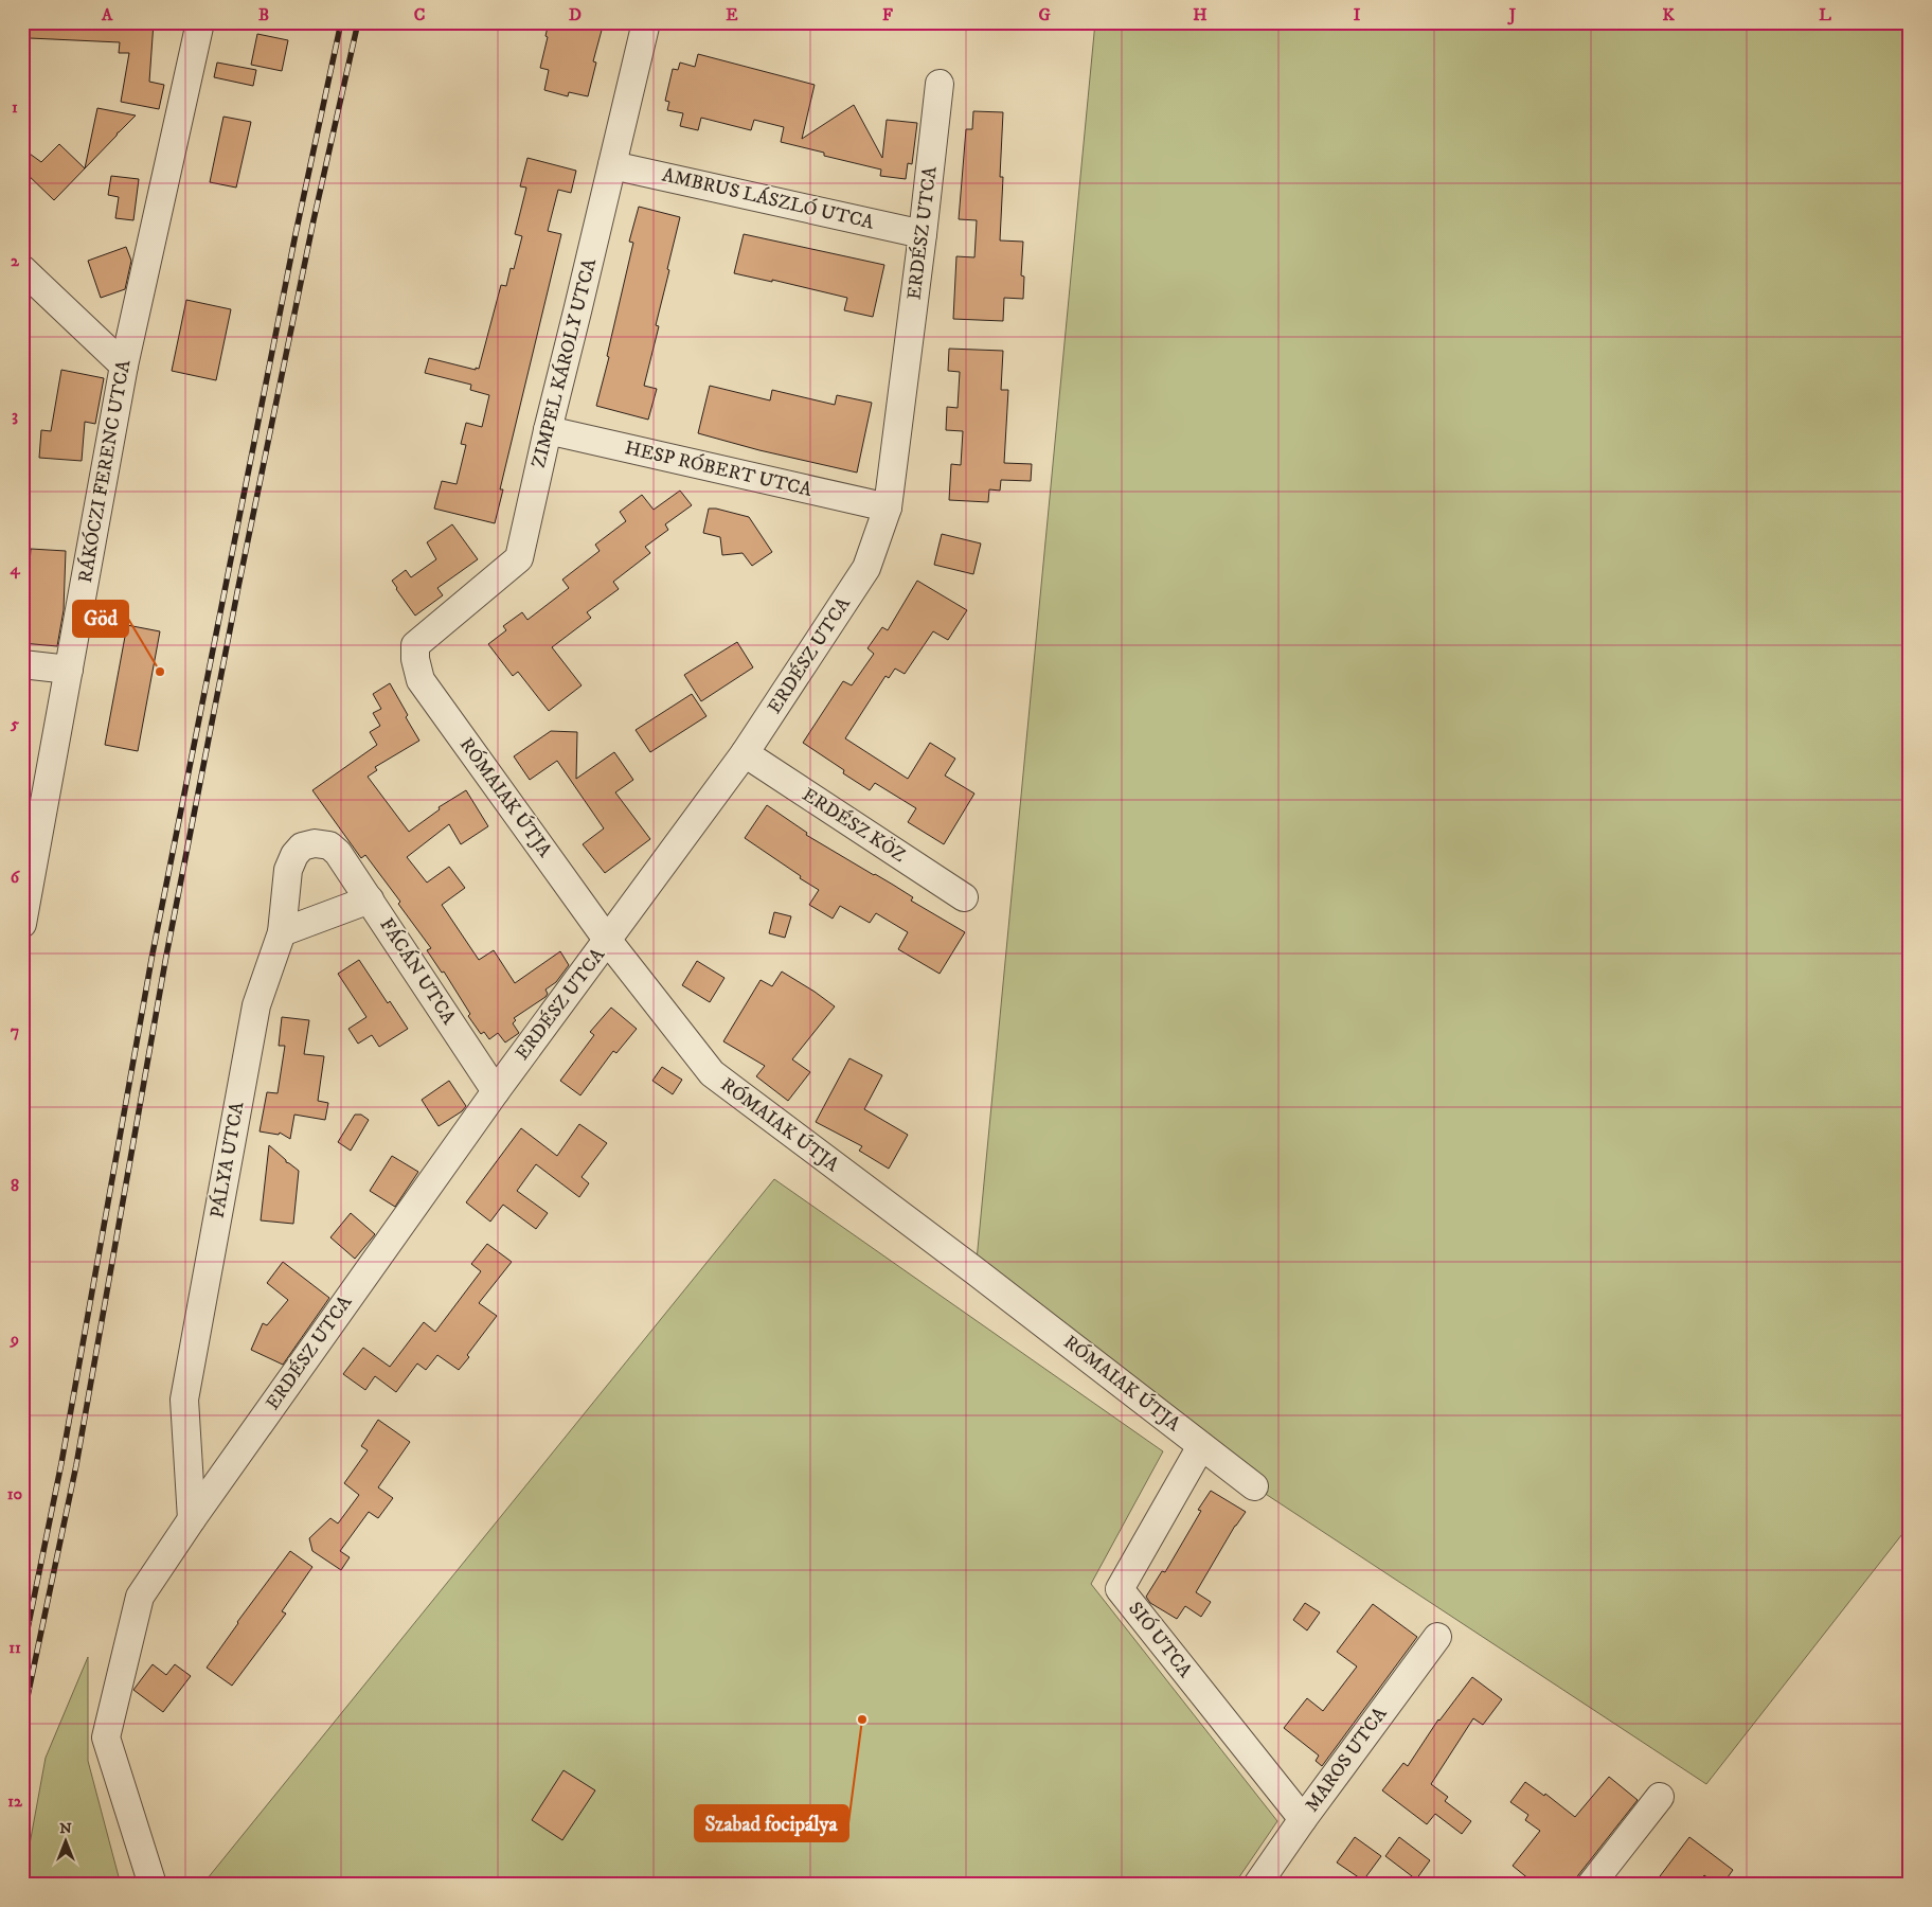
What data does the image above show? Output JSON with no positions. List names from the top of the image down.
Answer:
{
  "streets": {
    "street": [
      "AMBRUS LÁSZLÓ UTCA",
      "ERDÉSZ UTCA",
      "ZIMPEL KÁROLY UTCA",
      "HESP RÓBERT UTCA",
      "RÁKÓCZI FERENC UTCA",
      "RÓMAIAK ÚTJA",
      "ERDÉSZ KÖZ",
      "FÁCÁN UTCA",
      "PÁLYA UTCA",
      "SIÓ UTCA",
      "MAROS UTCA"
    ]
  },
  "crossings": [
    ["AMBRUS LÁSZLÓ UTCA", "ERDÉSZ UTCA"],
    ["AMBRUS LÁSZLÓ UTCA", "ZIMPEL KÁROLY UTCA"],
    ["ERDÉSZ UTCA", "HESP RÓBERT UTCA"],
    ["ERDÉSZ UTCA", "RÓMAIAK ÚTJA"],
    ["ERDÉSZ UTCA", "ERDÉSZ KÖZ"],
    ["ERDÉSZ UTCA", "FÁCÁN UTCA"],
    ["ERDÉSZ UTCA", "PÁLYA UTCA"],
    ["ZIMPEL KÁROLY UTCA", "HESP RÓBERT UTCA"],
    ["ZIMPEL KÁROLY UTCA", "RÓMAIAK ÚTJA"],
    ["RÓMAIAK ÚTJA", "SIÓ UTCA"],
    ["FÁCÁN UTCA", "PÁLYA UTCA"],
    ["SIÓ UTCA", "MAROS UTCA"]
  ],
  "places": ["Göd", "Szabad focipálya"],
  "north": "top",
  "grid": {
    "columns": [
      "A",
      "B",
      "C",
      "D",
      "E",
      "F",
      "G",
      "H",
      "I",
      "J",
      "K",
      "L"
    ],
    "rows": [
      "1",
      "2",
      "3",
      "4",
      "5",
      "6",
      "7",
      "8",
      "9",
      "10",
      "11",
      "12"
    ]
  }
}
